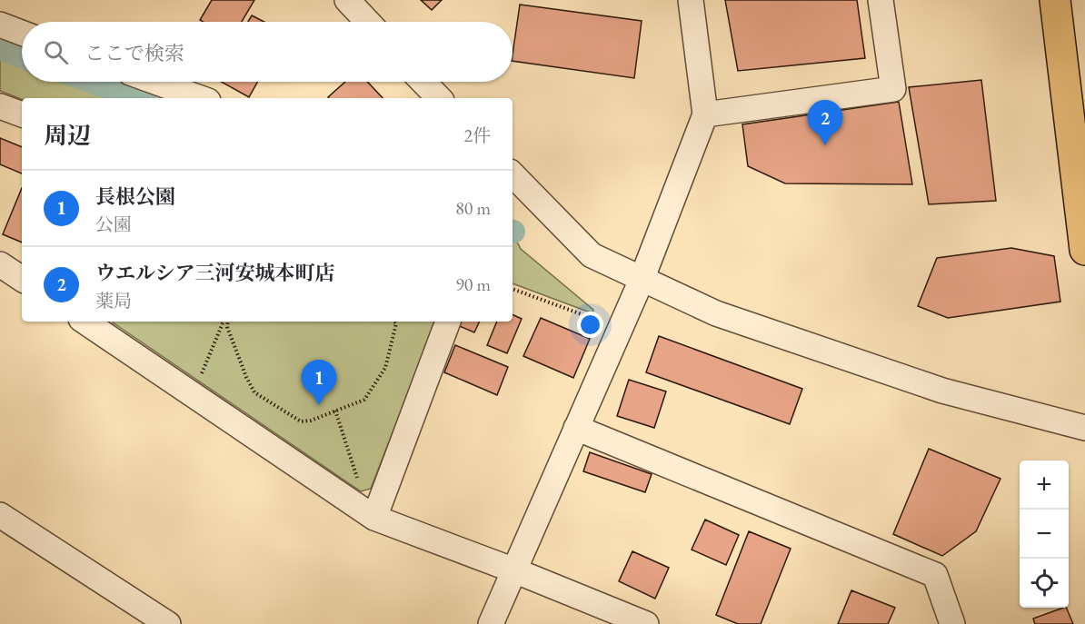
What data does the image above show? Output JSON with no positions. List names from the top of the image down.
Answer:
{
  "page": {
    "search": "ここで検索",
    "heading": ["周辺", "2件"],
    "pins": ["2", "1"],
    "list": [
      {
        "mark": "1",
        "name": "長根公園",
        "note": "公園",
        "value": "80 m"
      },
      {
        "mark": "2",
        "name": "ウエルシア三河安城本町店",
        "note": "薬局",
        "value": "90 m"
      }
    ],
    "map_buttons": ["+", "−"]
  }
}
